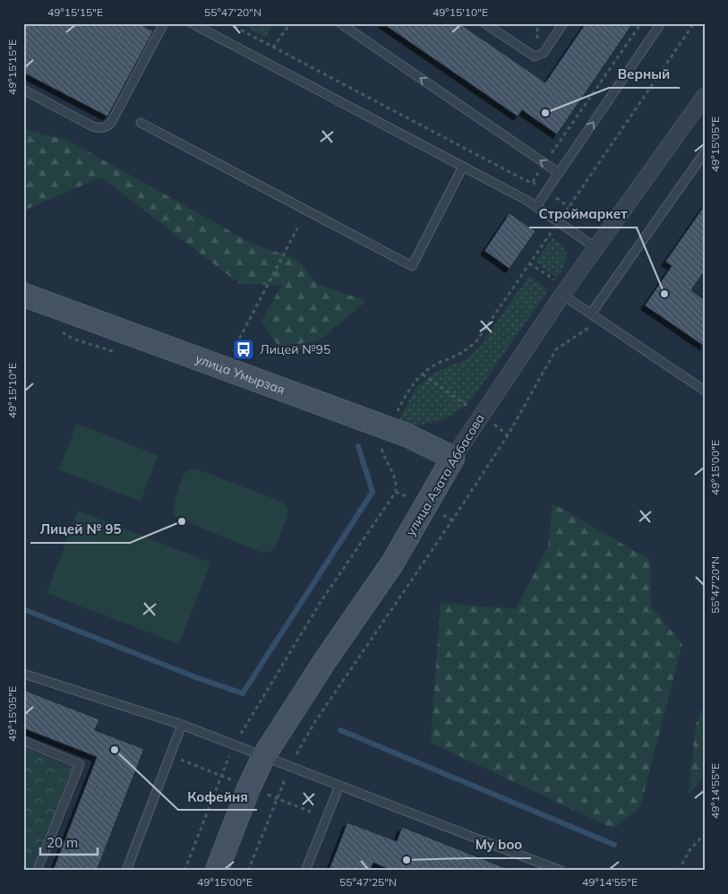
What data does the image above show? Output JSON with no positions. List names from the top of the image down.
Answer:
{
  "streets": {
    "street": ["улица Умырзая", "улица Азата Аббасова"]
  },
  "crossings": [
    ["улица Умырзая", "улица Азата Аббасова"]
  ],
  "places": {
    "other": [
      "Верный",
      "Строймаркет",
      "Лицей № 95",
      "Кофейня",
      "My boo"
    ],
    "bus stop": ["Лицей №95"]
  },
  "scale_bar": "20 m",
  "coordinates": [
    "49°15'15\"E",
    "55°47'20\"N",
    "49°15'10\"E",
    "49°15'05\"E",
    "49°15'00\"E",
    "49°14'55\"E",
    "55°47'25\"N"
  ]
}
